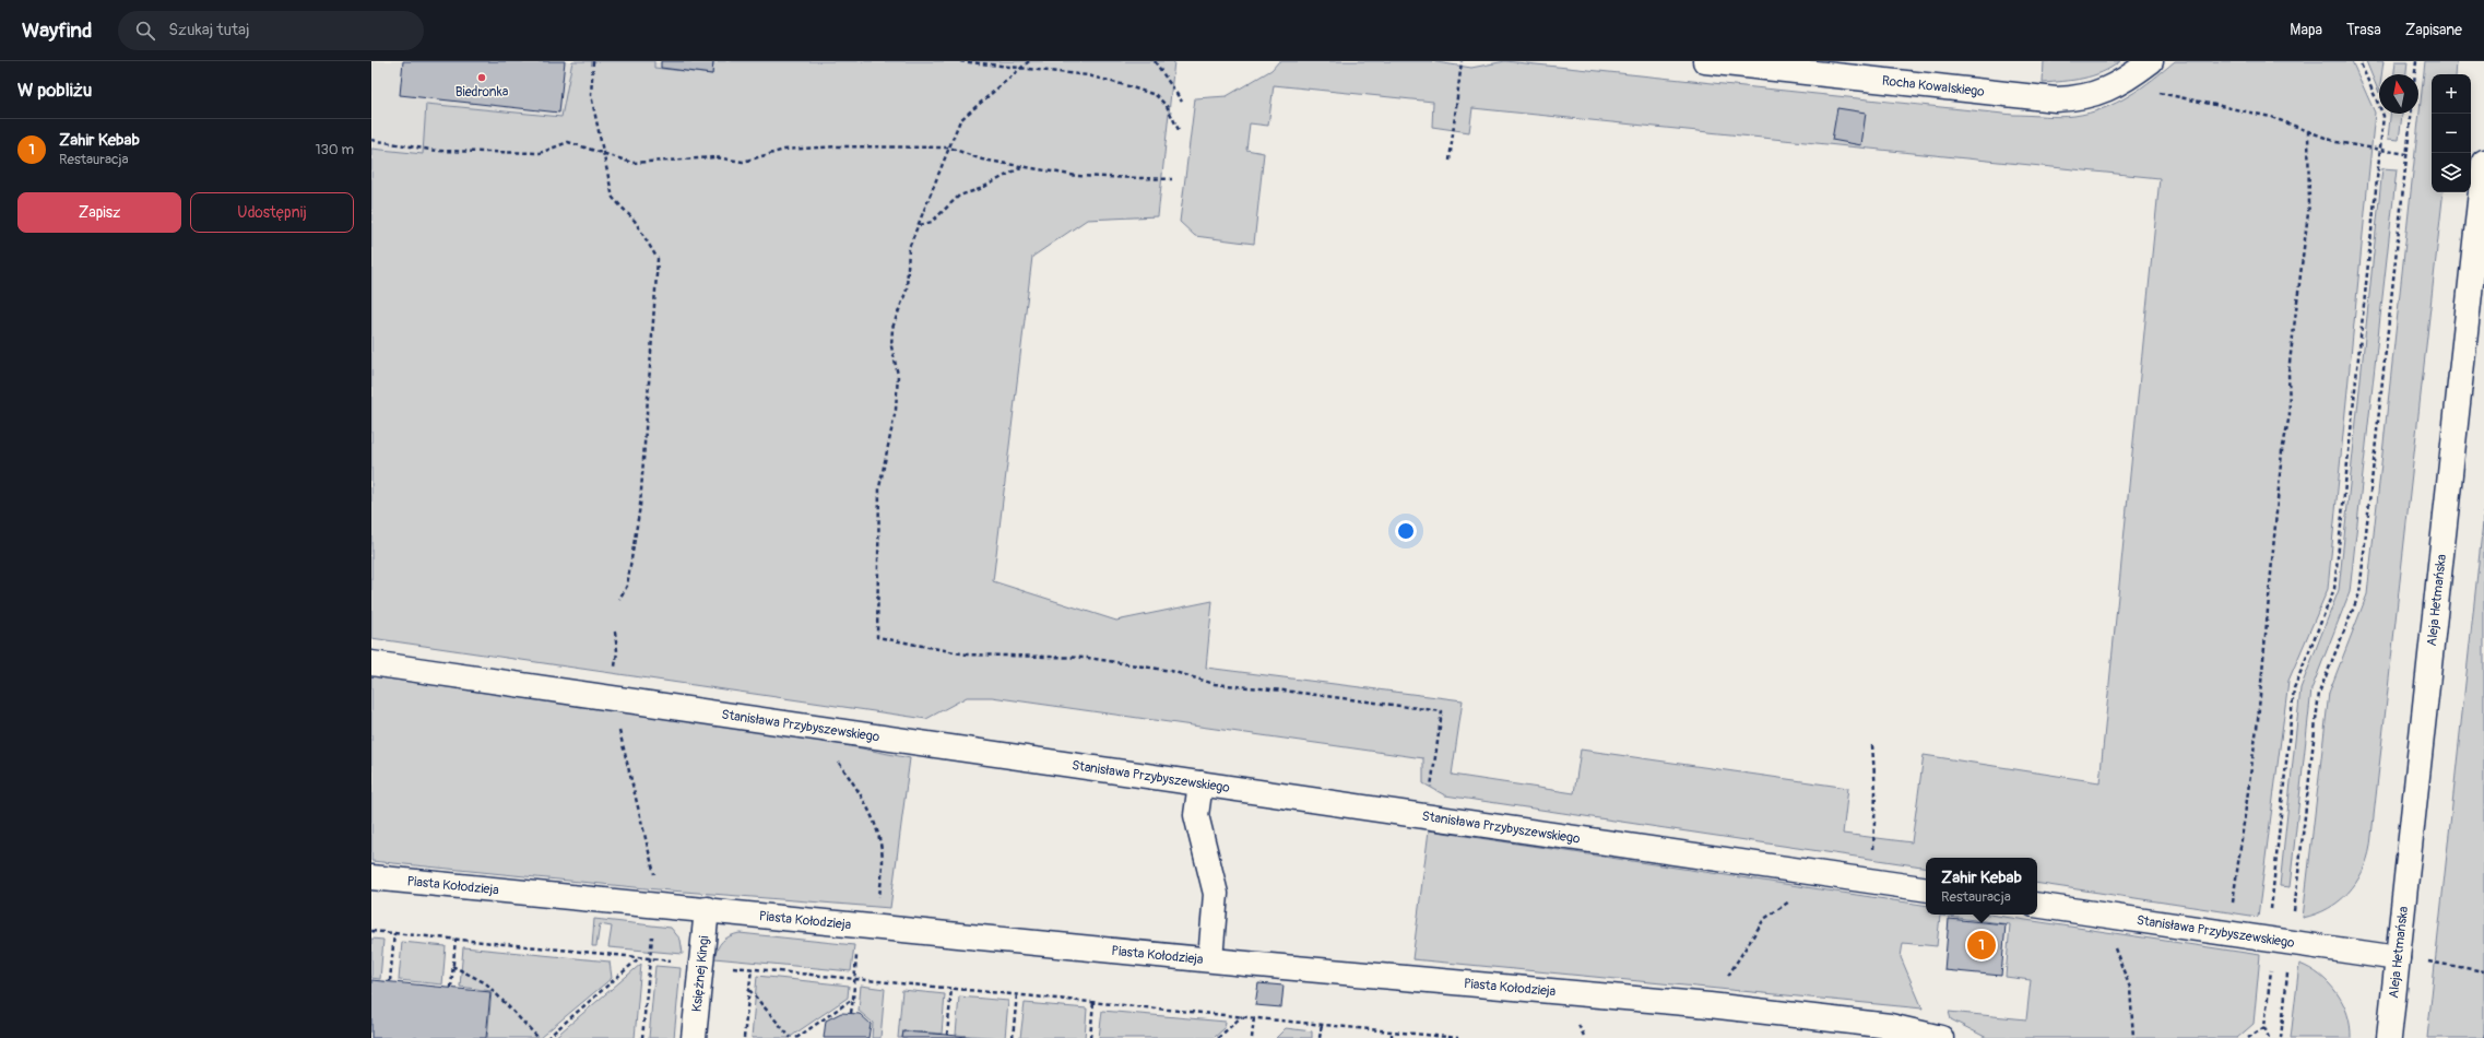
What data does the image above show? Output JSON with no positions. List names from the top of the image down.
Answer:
{
  "streets": {
    "street": [
      "Rocha Kowalskiego",
      "Aleja Hetmańska",
      "Stanisława Przybyszewskiego",
      "Piasta Kołodzieja",
      "Księżnej Kingi"
    ]
  },
  "crossings": [
    ["Aleja Hetmańska", "Stanisława Przybyszewskiego"],
    ["Piasta Kołodzieja", "Księżnej Kingi"]
  ],
  "places": ["Biedronka"],
  "north": "top",
  "page": {
    "header": "Wayfind",
    "search": "Szukaj tutaj",
    "nav": ["Mapa", "Trasa", "Zapisane"],
    "heading": "W pobliżu",
    "map_buttons": ["+", "−"],
    "list": [
      {
        "mark": "1",
        "name": "Zahir Kebab",
        "note": "Restauracja",
        "value": "130 m"
      }
    ],
    "buttons": ["Zapisz", "Udostępnij"],
    "popup": ["Zahir Kebab", "Restauracja"],
    "pins": "1"
  }
}
